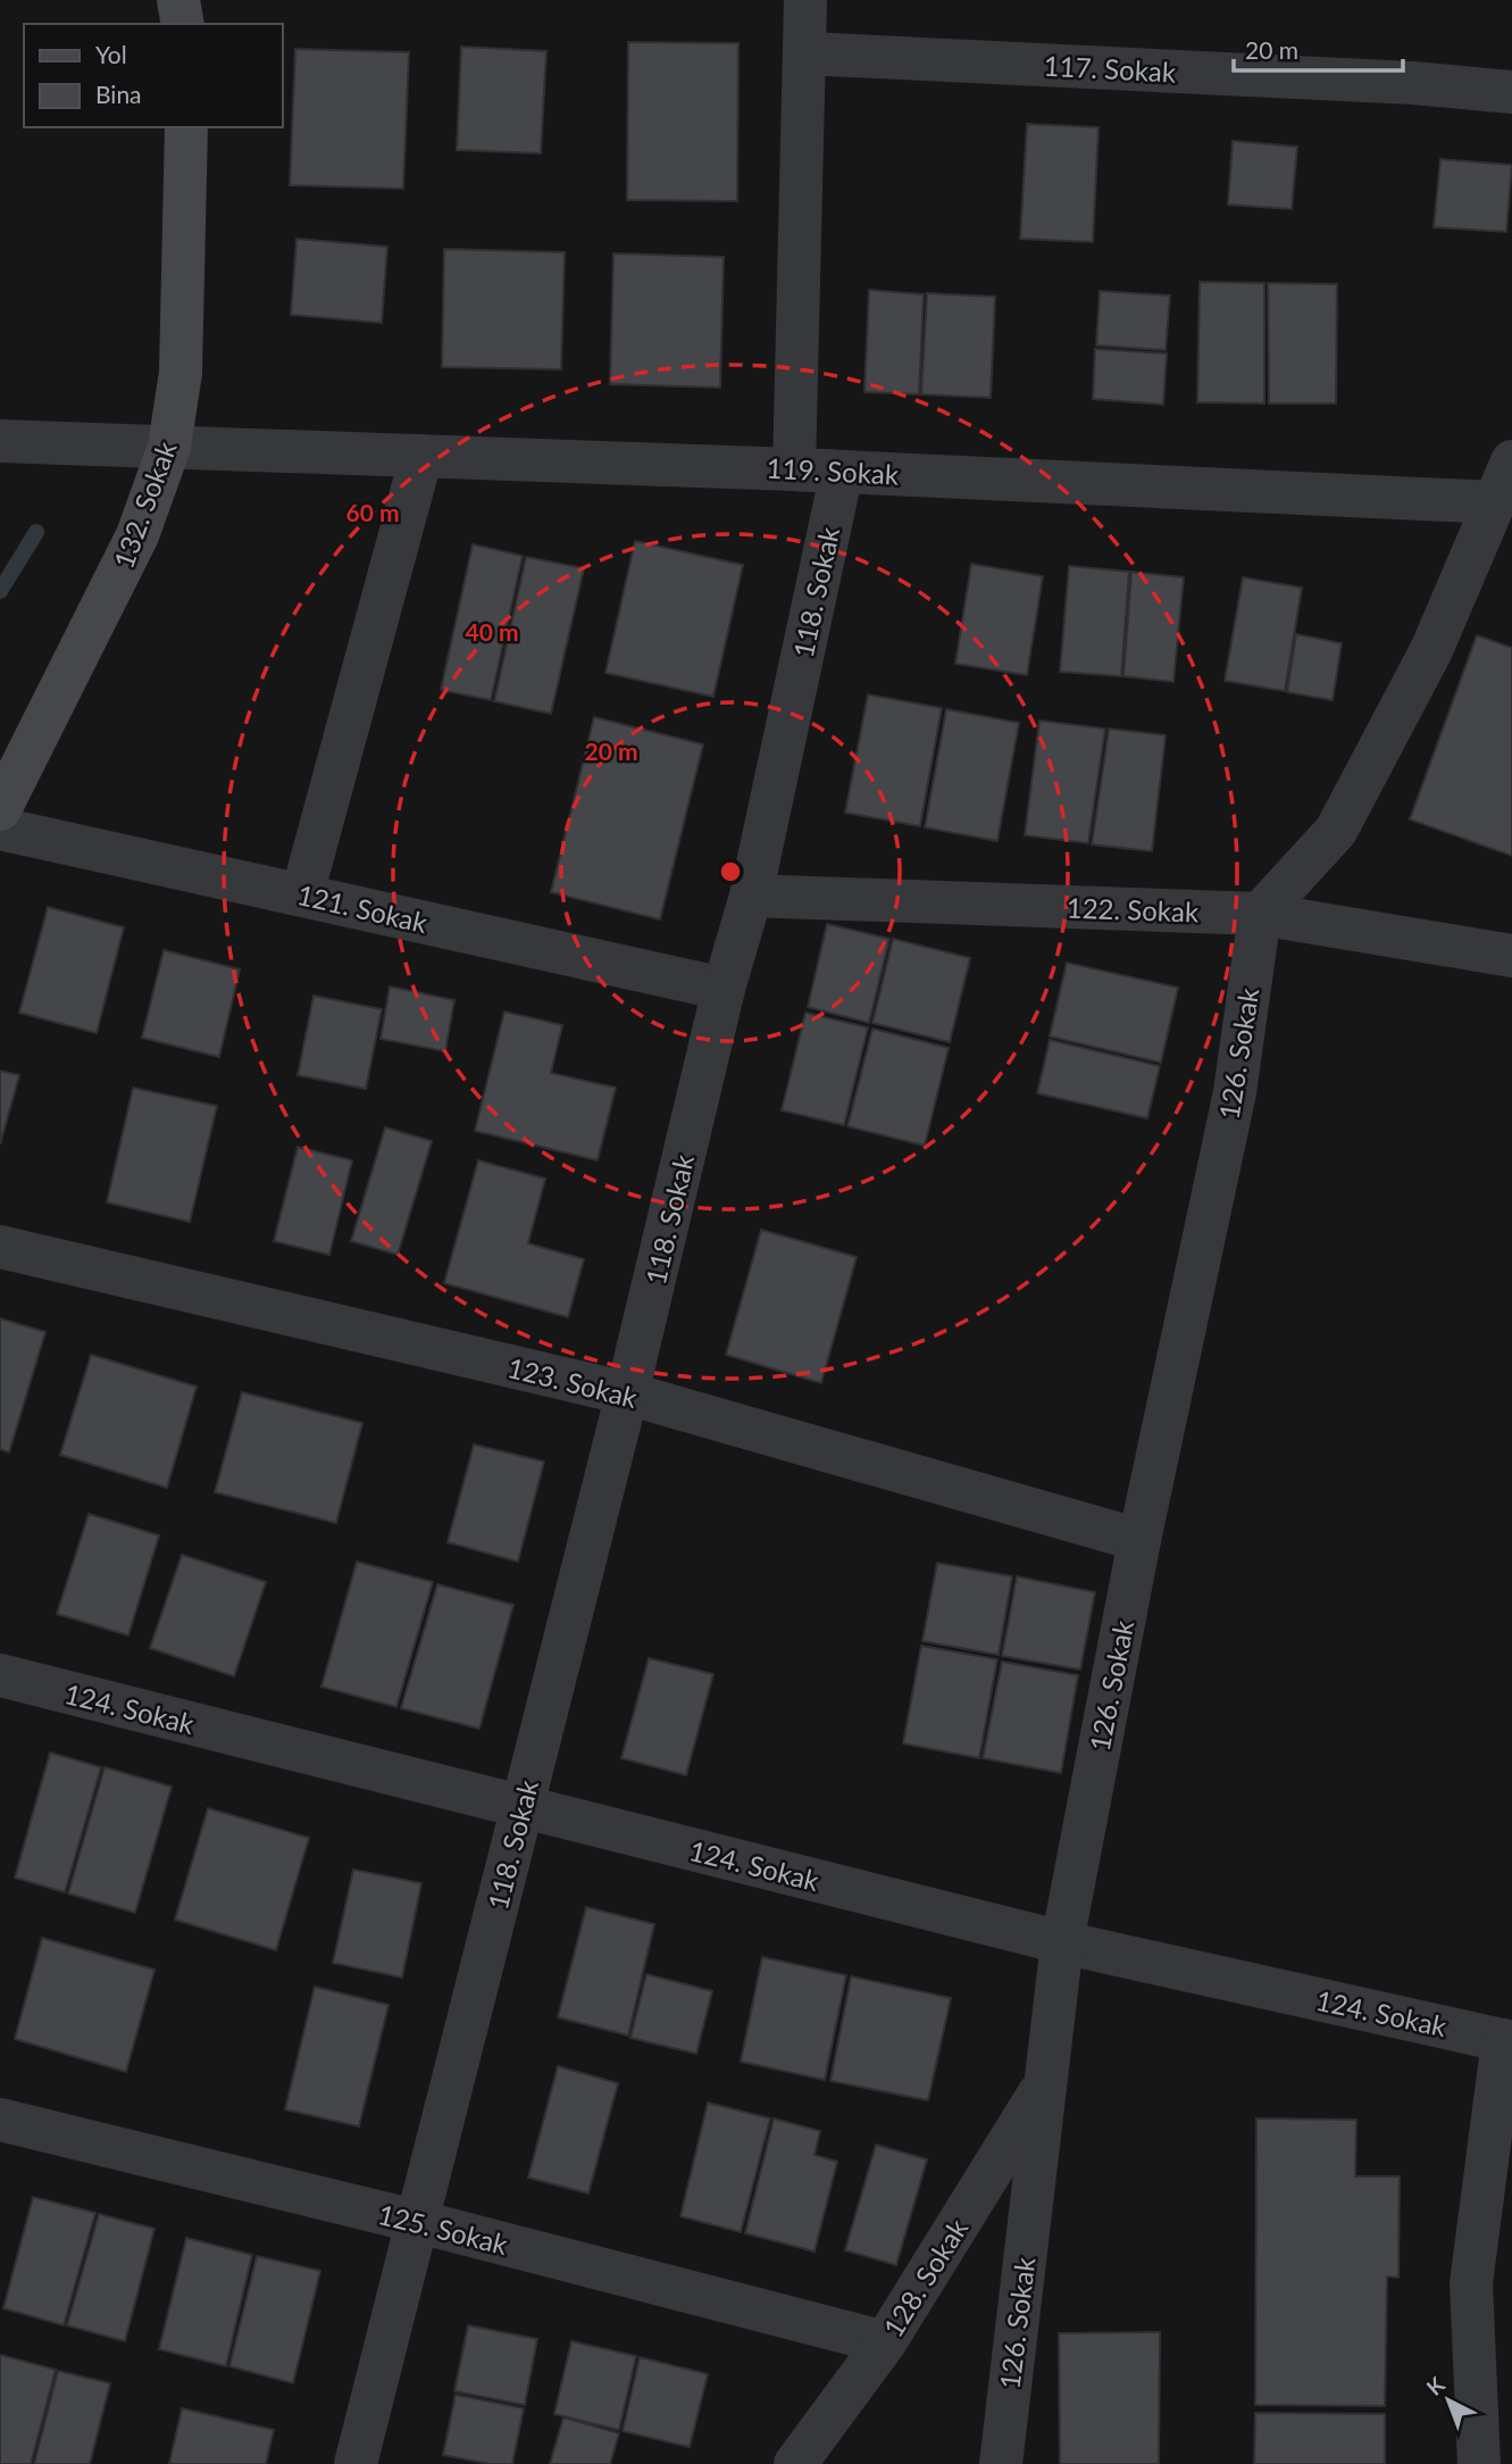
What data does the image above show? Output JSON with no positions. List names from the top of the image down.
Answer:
{
  "streets": {
    "main road": ["132. Sokak"],
    "street": [
      "117. Sokak",
      "119. Sokak",
      "118. Sokak",
      "121. Sokak",
      "122. Sokak",
      "126. Sokak",
      "123. Sokak",
      "124. Sokak",
      "125. Sokak",
      "128. Sokak"
    ]
  },
  "crossings": [
    ["119. Sokak", "132. Sokak"],
    ["119. Sokak", "118. Sokak"],
    ["118. Sokak", "121. Sokak"],
    ["118. Sokak", "122. Sokak"],
    ["118. Sokak", "123. Sokak"],
    ["118. Sokak", "124. Sokak"],
    ["118. Sokak", "125. Sokak"],
    ["122. Sokak", "126. Sokak"],
    ["126. Sokak", "123. Sokak"],
    ["126. Sokak", "124. Sokak"],
    ["126. Sokak", "128. Sokak"],
    ["125. Sokak", "128. Sokak"]
  ],
  "legend": ["Yol", "Bina"],
  "scale_bar": "20 m",
  "north": "top left",
  "rings": ["60 m", "40 m", "20 m"]
}
